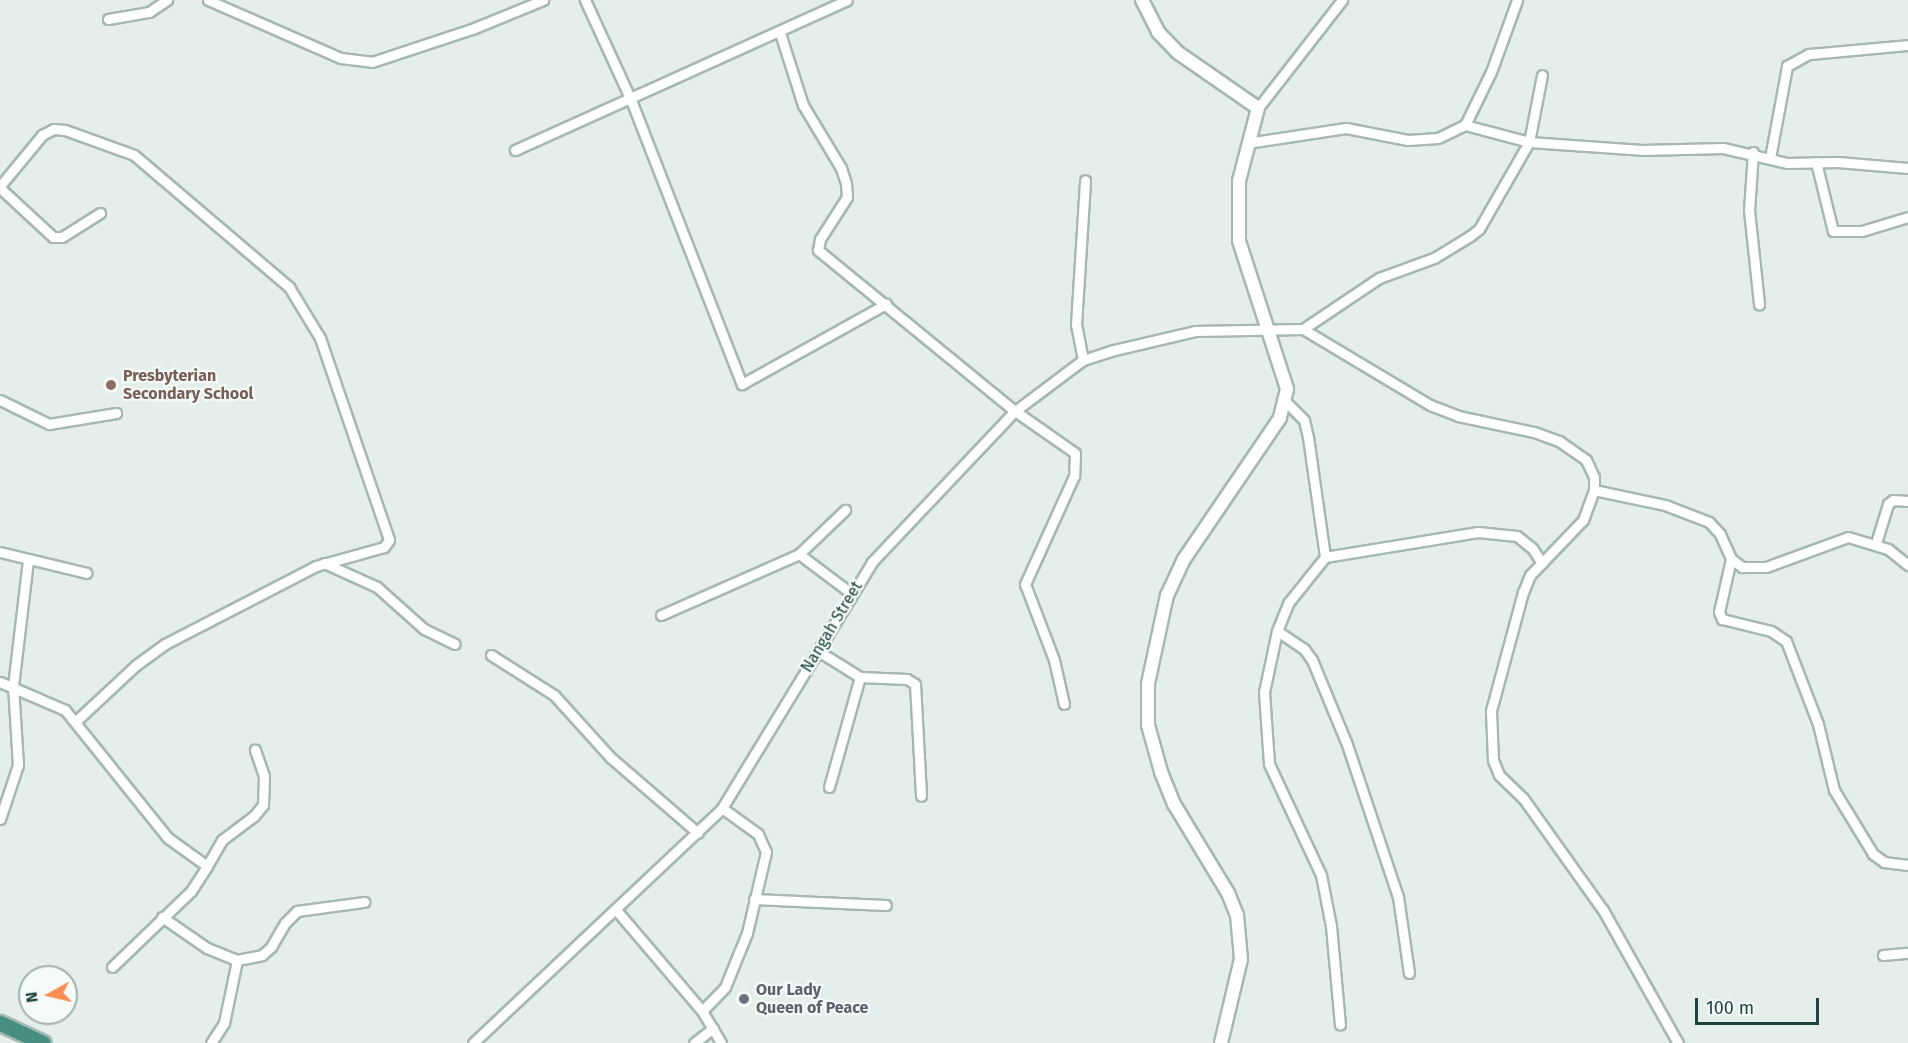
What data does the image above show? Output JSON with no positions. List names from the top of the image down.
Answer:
{
  "streets": {
    "street": ["Nangah Street"]
  },
  "places": ["Presbyterian Secondary School", "Our Lady Queen of Peace"],
  "scale_bar": "100 m",
  "north": "left"
}
